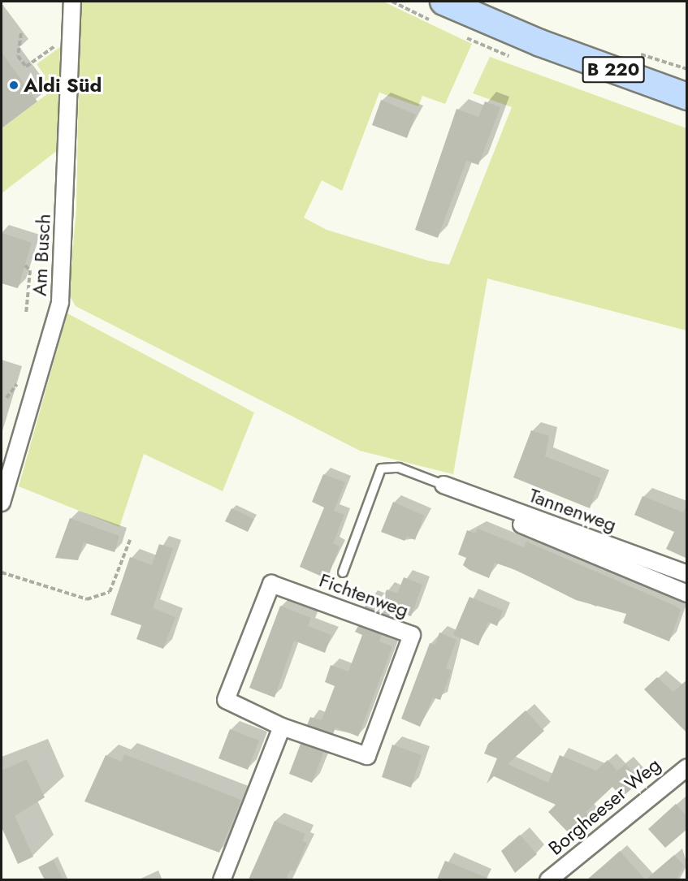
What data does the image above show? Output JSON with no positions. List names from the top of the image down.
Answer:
{
  "streets": {
    "main road": ["B 220"],
    "street": [
      "Am Busch",
      "Tannenweg",
      "Fichtenweg",
      "Borgheeser Weg"
    ]
  },
  "places": ["Aldi Süd"]
}
